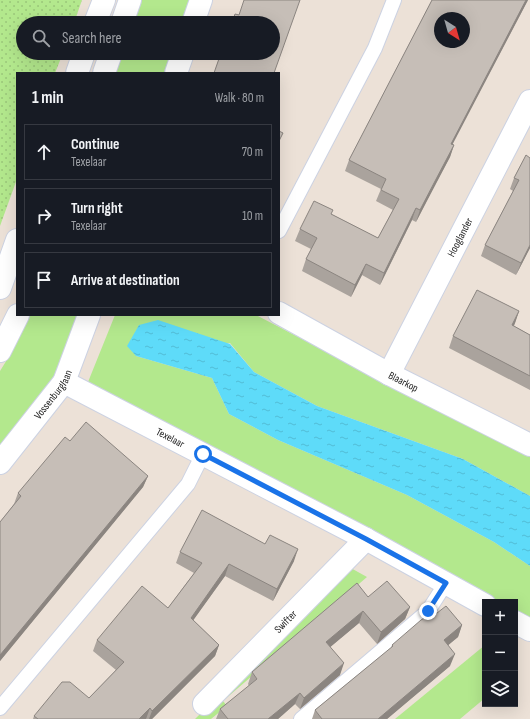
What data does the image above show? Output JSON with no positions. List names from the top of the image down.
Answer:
{
  "streets": {
    "street": [
      "Hooglander",
      "Blaarkop",
      "Vossenburglaan",
      "Texelaar",
      "Swifter"
    ]
  },
  "crossings": [
    ["Hooglander", "Blaarkop"],
    ["Vossenburglaan", "Texelaar"],
    ["Texelaar", "Swifter"]
  ],
  "north": "bottom right",
  "page": {
    "search": "Search here",
    "heading": ["1 min", "Walk · 80 m"],
    "list": [
      ["Continue", "Texelaar", "70 m"],
      ["Turn right", "Texelaar", "10 m"],
      "Arrive at destination"
    ],
    "map_buttons": ["+", "−"]
  }
}
